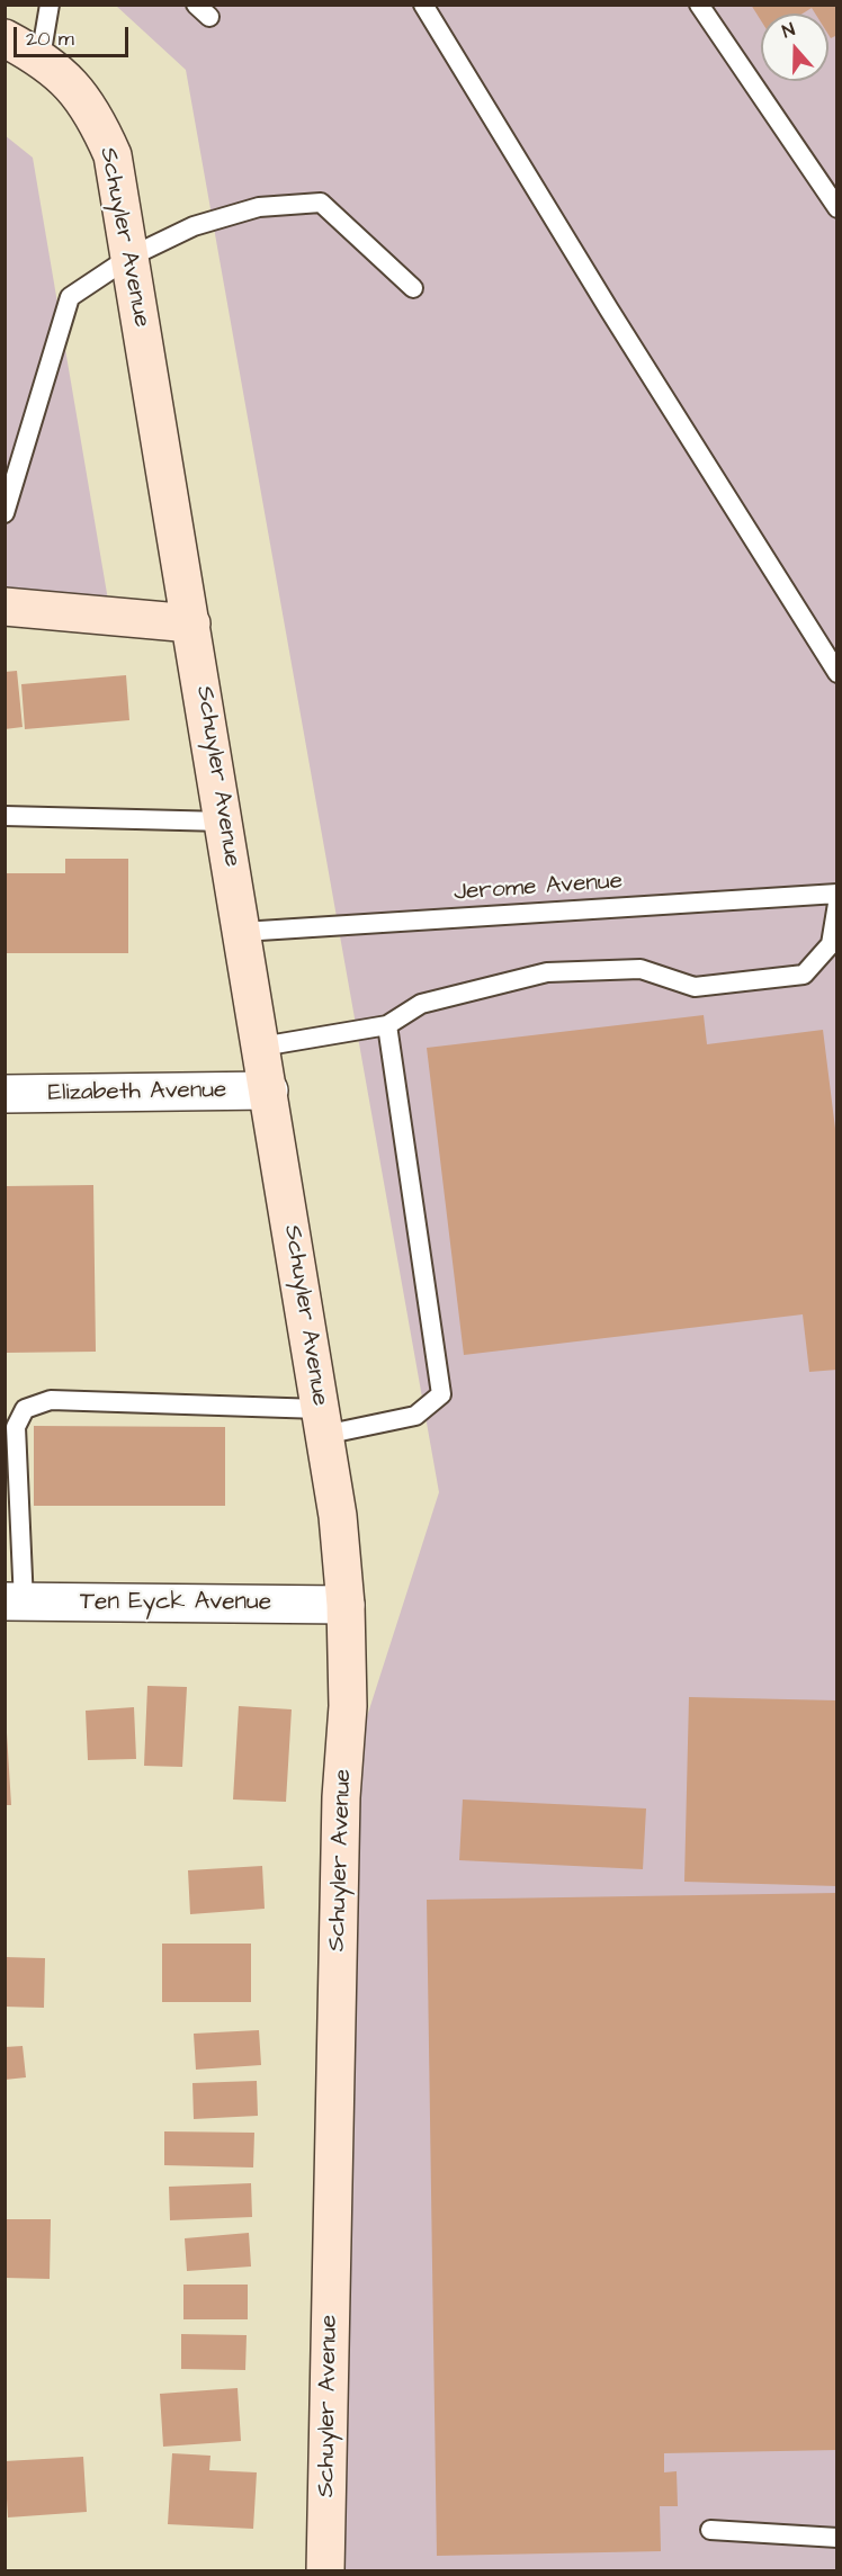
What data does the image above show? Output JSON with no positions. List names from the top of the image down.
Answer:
{
  "streets": {
    "street": ["Schuyler Avenue", "Elizabeth Avenue", "Ten Eyck Avenue"],
    "lane": ["Jerome Avenue"]
  },
  "crossings": [
    ["Schuyler Avenue", "Jerome Avenue"],
    ["Schuyler Avenue", "Elizabeth Avenue"],
    ["Schuyler Avenue", "Ten Eyck Avenue"]
  ],
  "scale_bar": "20 m",
  "north": "top"
}
